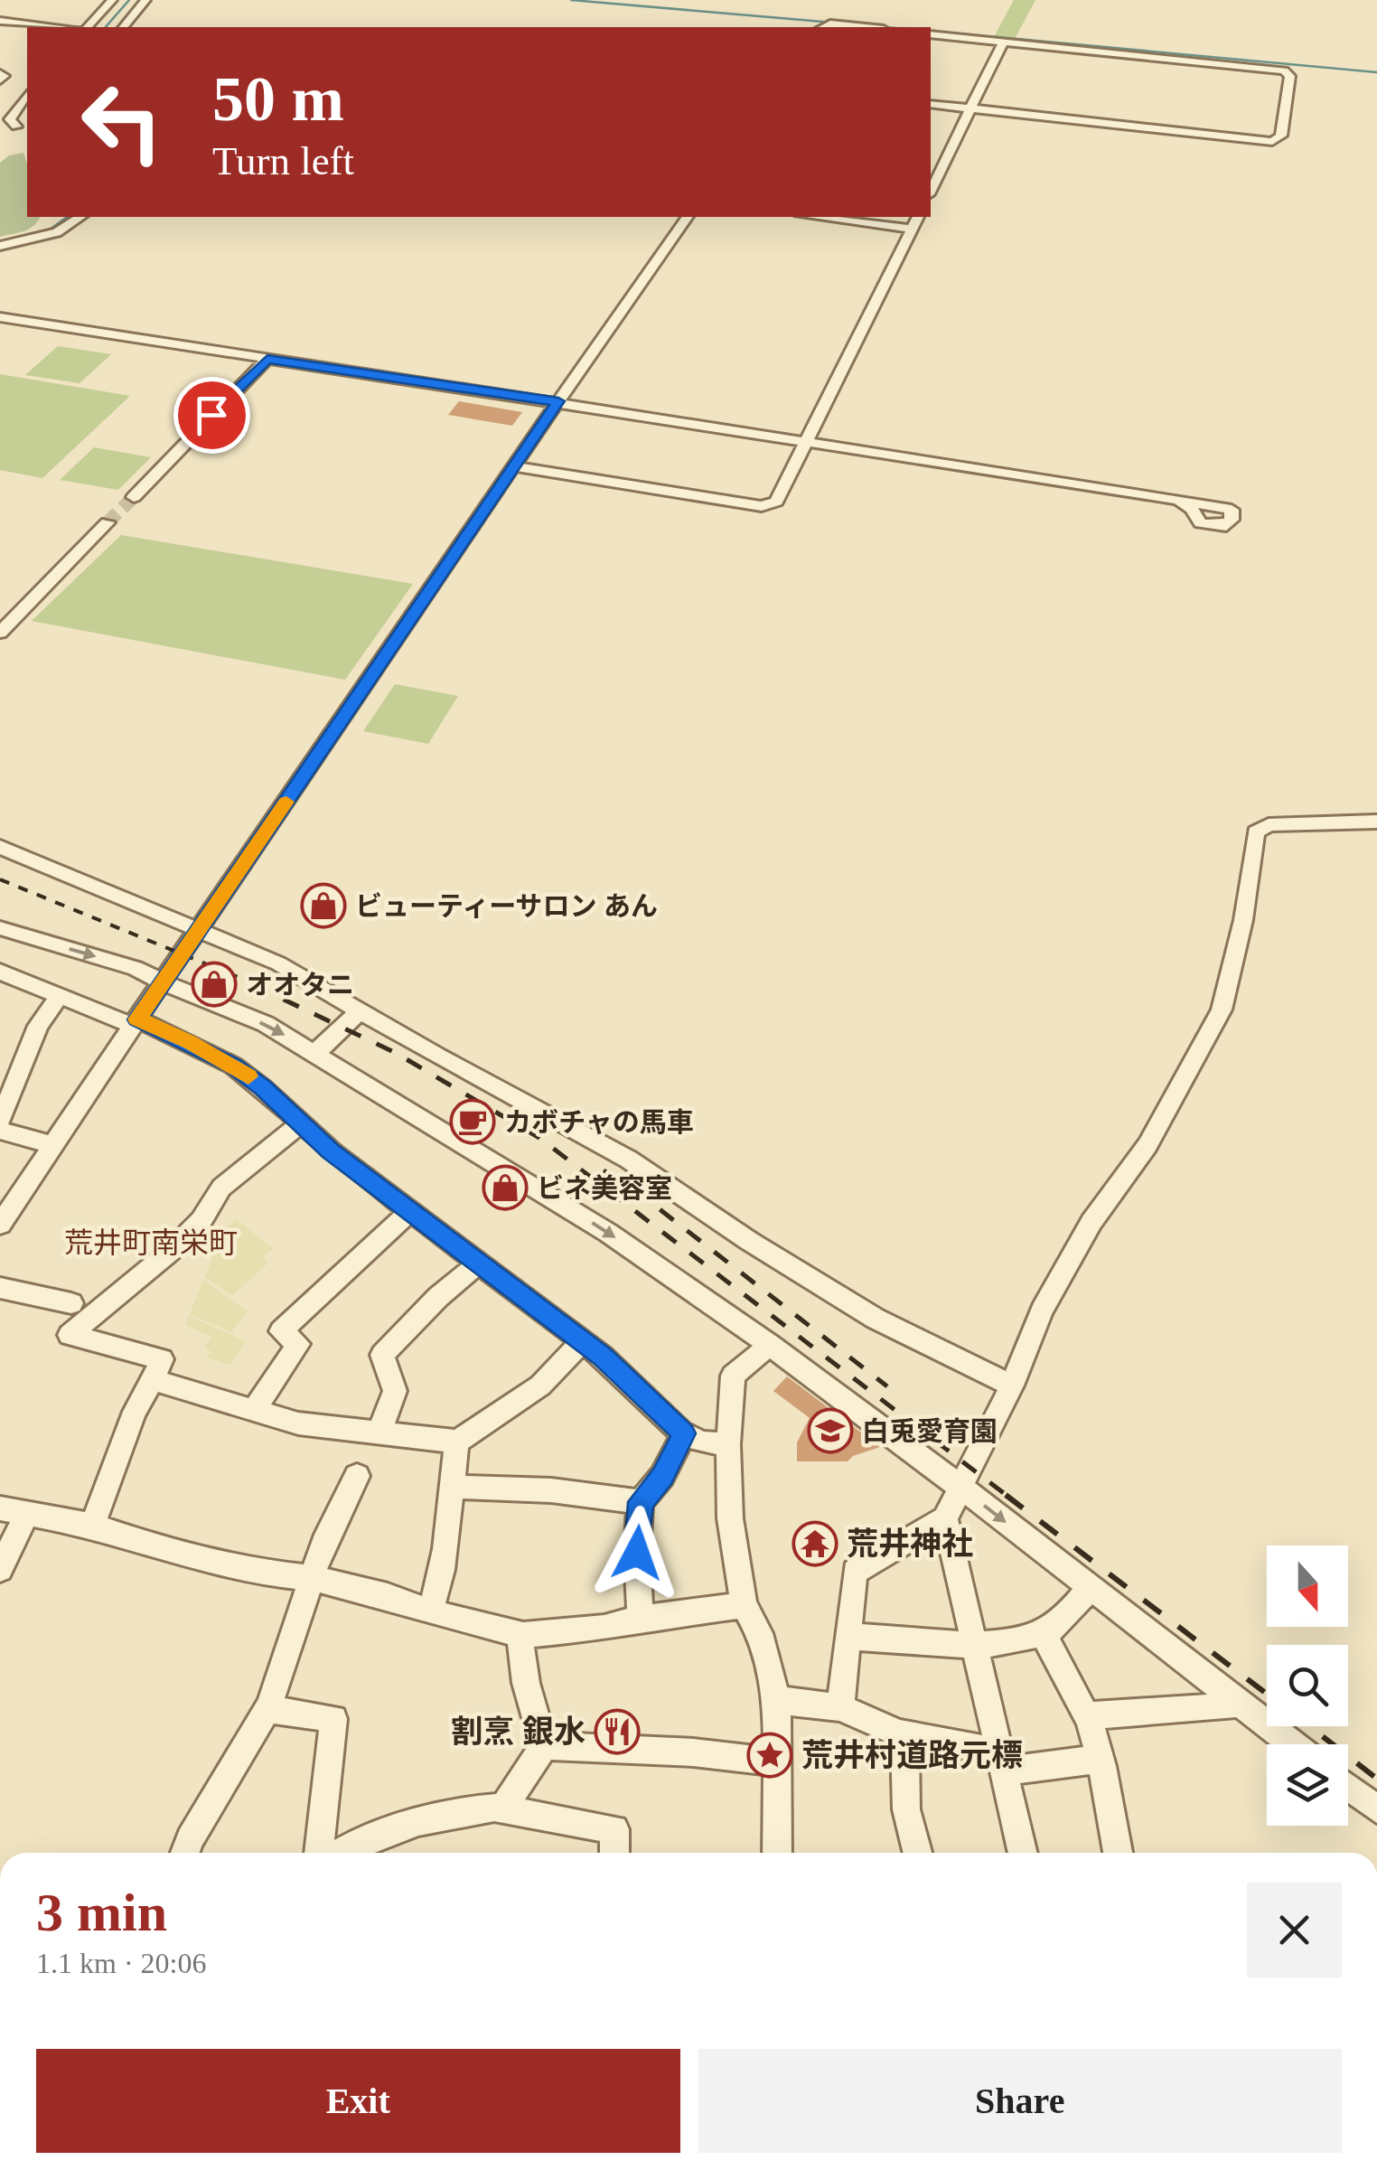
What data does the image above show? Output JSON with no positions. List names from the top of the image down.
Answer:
{
  "districts": ["荒井町南栄町"],
  "places": {
    "shop": ["ビューティーサロン あん", "オオタニ", "ビネ美容室"],
    "cafe": ["カボチャの馬車"],
    "school or university": ["白兎愛育園"],
    "temple": ["荒井神社"],
    "restaurant": ["割烹 銀水"],
    "place": ["荒井村道路元標"]
  },
  "north": "bottom",
  "page": {
    "turn": ["50 m", "Turn left"],
    "heading": ["3 min", "1.1 km · 20:06"],
    "buttons": ["Exit", "Share"]
  }
}
